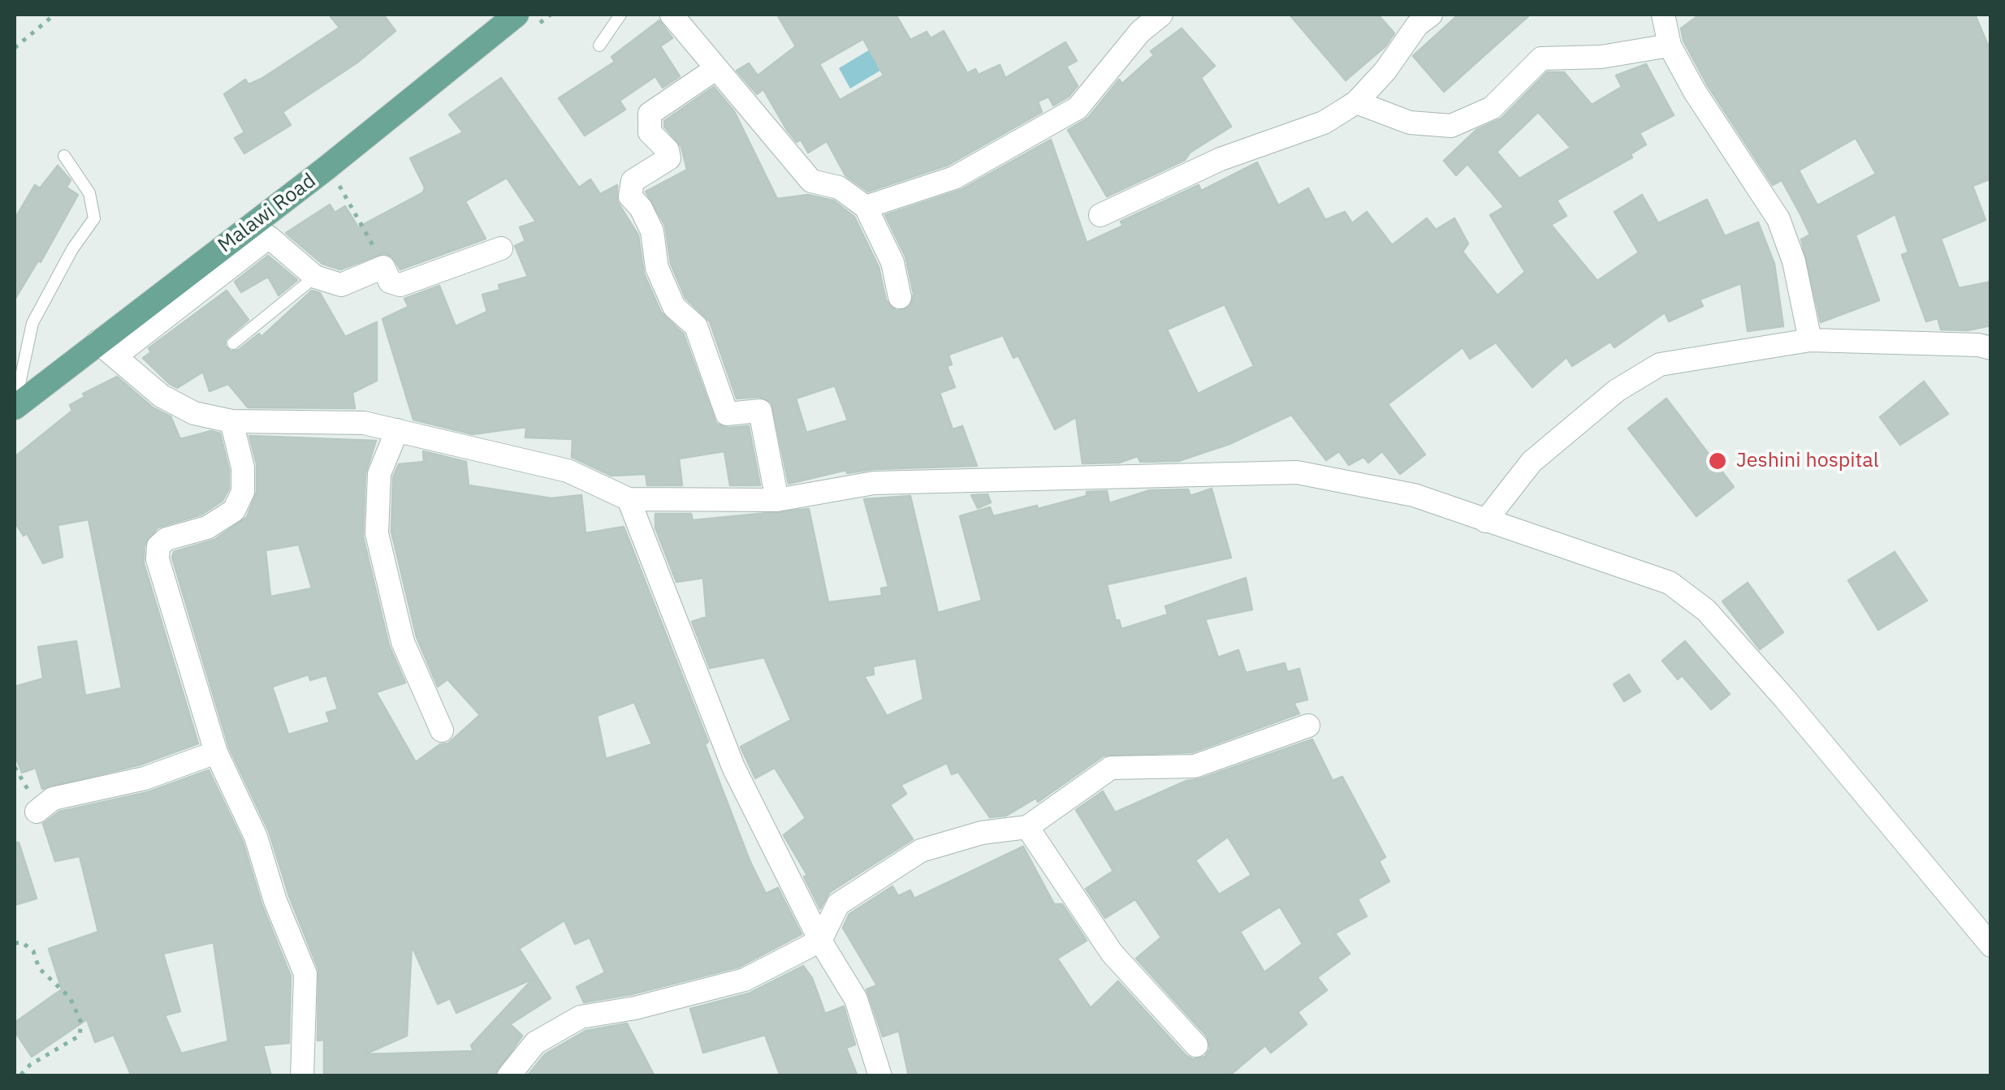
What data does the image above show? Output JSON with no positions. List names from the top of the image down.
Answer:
{
  "streets": {
    "main road": ["Malawi Road"]
  },
  "places": ["Jeshini hospital"]
}
